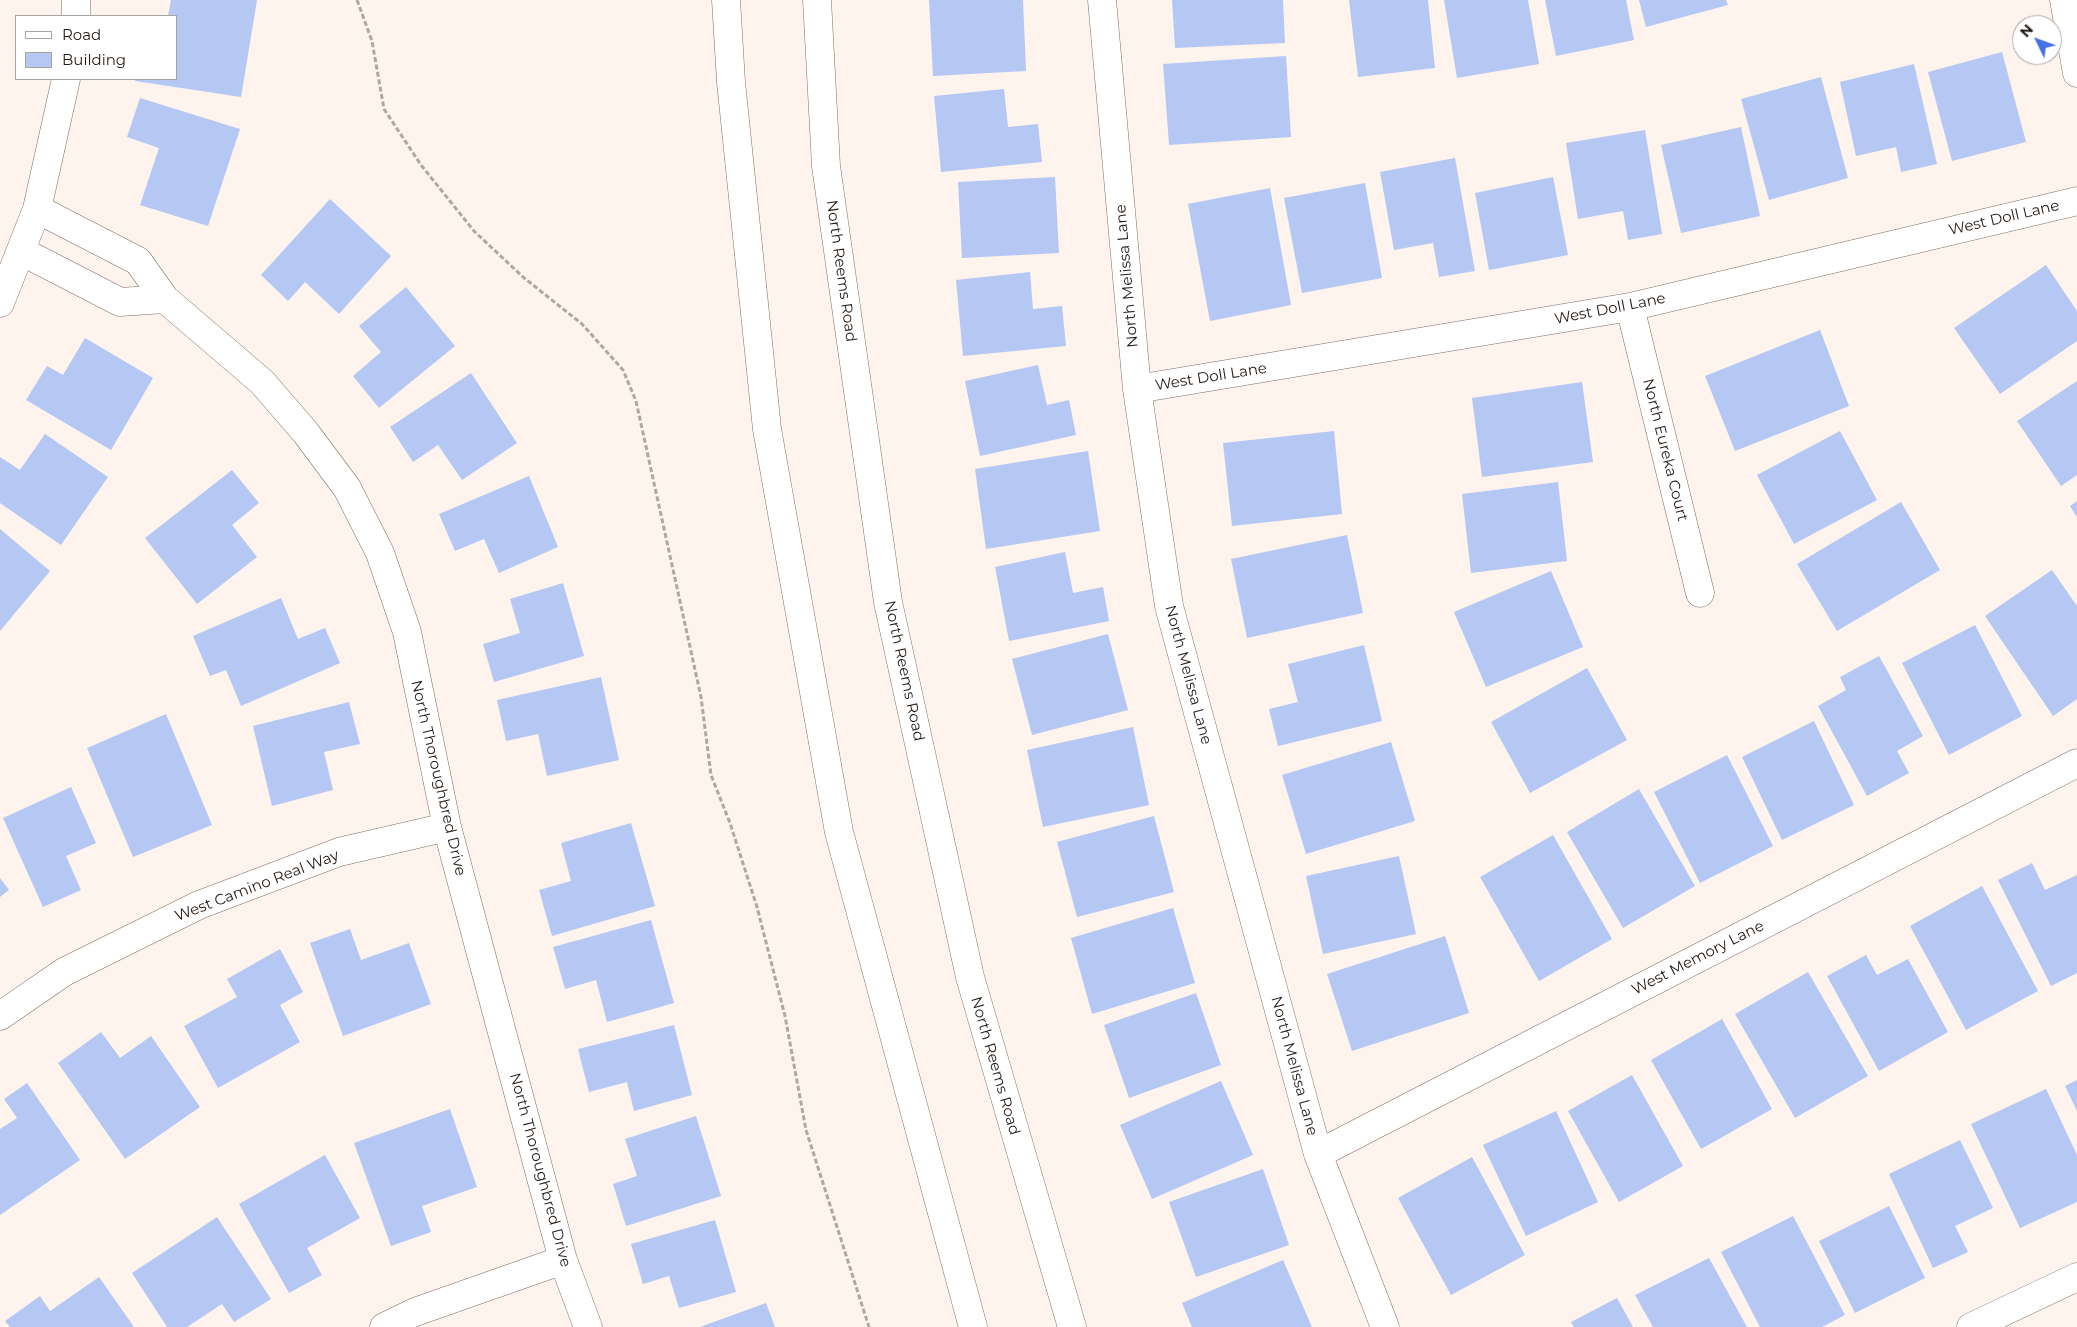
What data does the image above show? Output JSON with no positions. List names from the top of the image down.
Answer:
{
  "streets": {
    "street": [
      "West Doll Lane",
      "North Reems Road",
      "North Melissa Lane",
      "North Eureka Court",
      "North Thoroughbred Drive",
      "West Camino Real Way",
      "West Memory Lane"
    ]
  },
  "crossings": [
    ["West Doll Lane", "North Melissa Lane"],
    ["West Doll Lane", "North Eureka Court"],
    ["North Melissa Lane", "West Memory Lane"],
    ["North Thoroughbred Drive", "West Camino Real Way"]
  ],
  "legend": ["Road", "Building"],
  "north": "top left"
}
